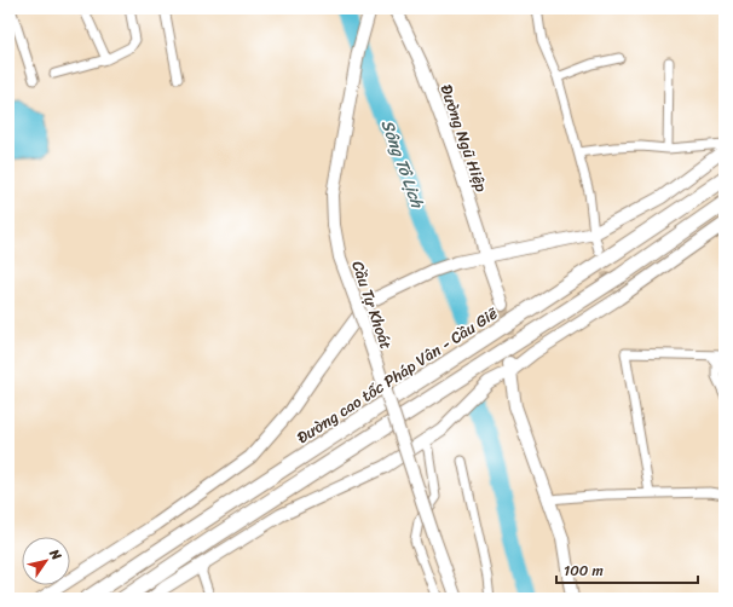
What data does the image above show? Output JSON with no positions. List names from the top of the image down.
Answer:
{
  "streets": {
    "highway": ["Đường cao tốc Pháp Vân - Cầu Giẽ"],
    "street": ["Đường Ngũ Hiệp", "Cầu Tự Khoát"]
  },
  "water": ["Sông Tô Lịch"],
  "scale_bar": "100 m",
  "north": "top right"
}
